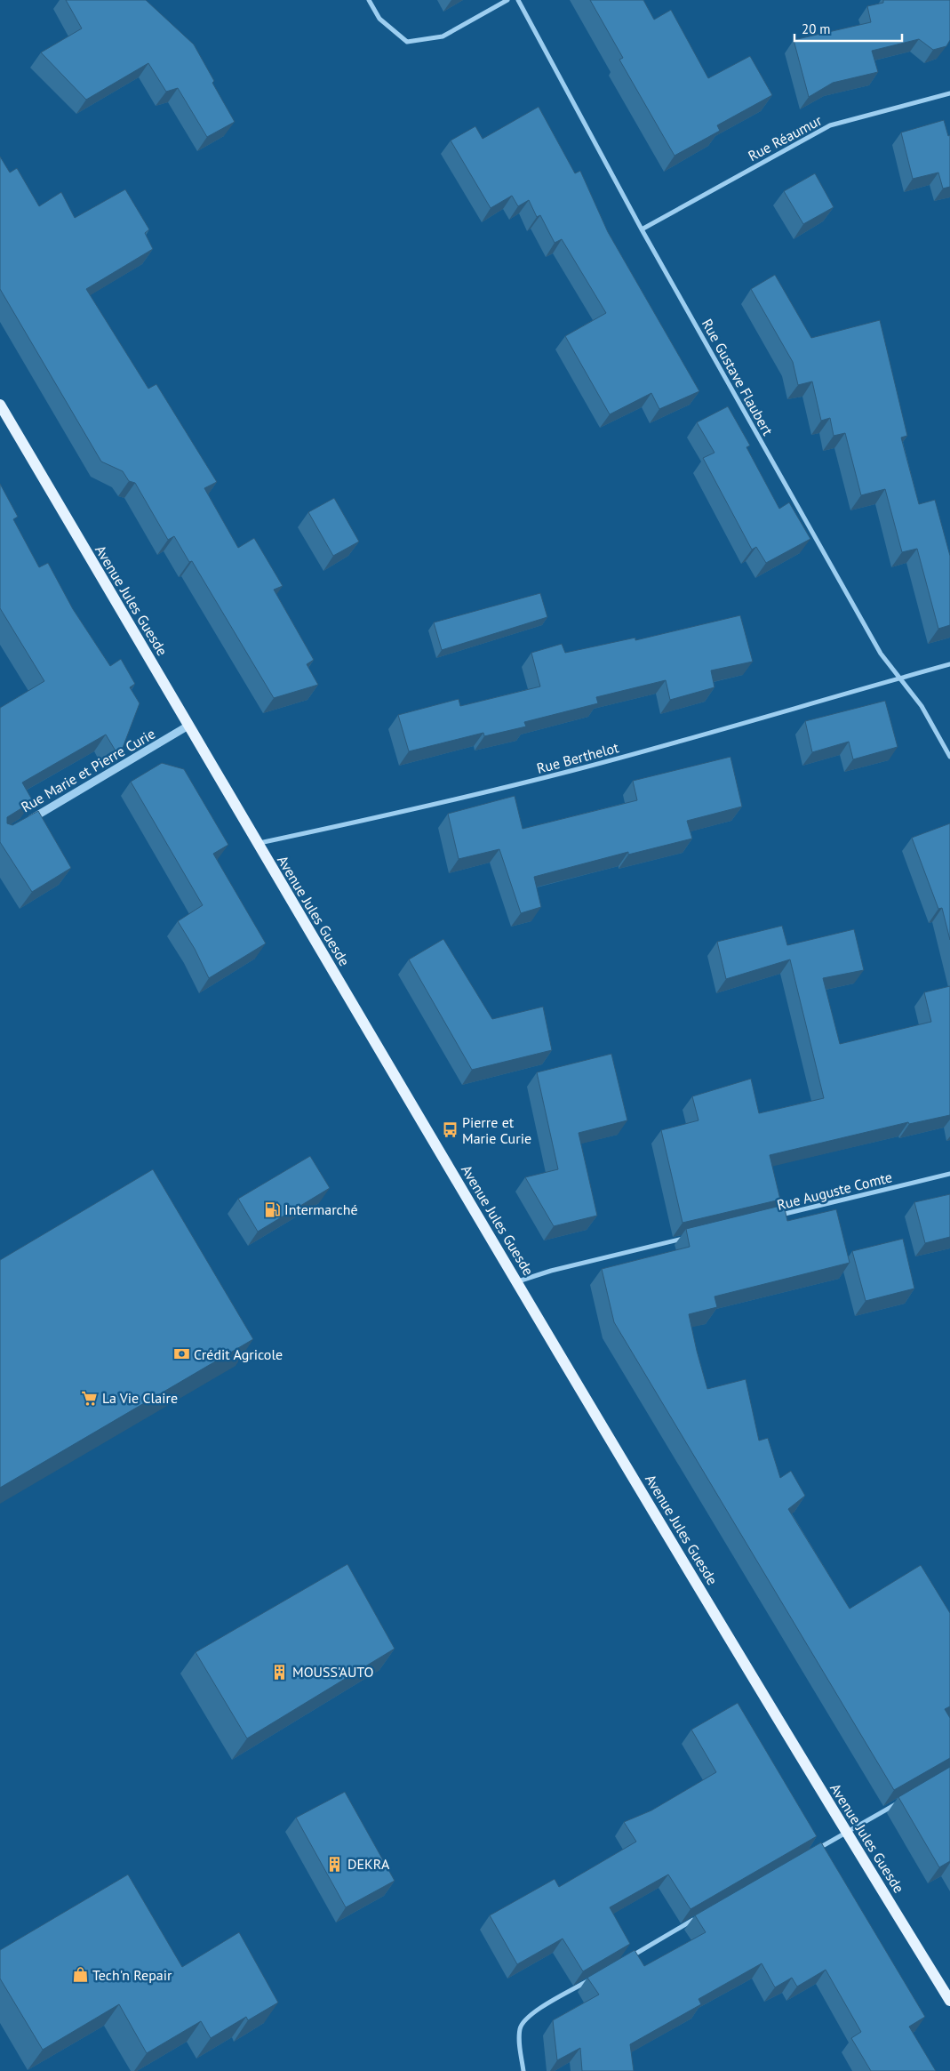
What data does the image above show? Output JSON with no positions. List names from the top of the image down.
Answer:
{
  "streets": {
    "main road": ["Avenue Jules Guesde"],
    "street": [
      "Rue Réaumur",
      "Rue Gustave Flaubert",
      "Rue Berthelot",
      "Rue Marie et Pierre Curie",
      "Rue Auguste Comte"
    ]
  },
  "crossings": [
    ["Rue Réaumur", "Rue Gustave Flaubert"],
    ["Rue Gustave Flaubert", "Rue Berthelot"],
    ["Avenue Jules Guesde", "Rue Berthelot"],
    ["Avenue Jules Guesde", "Rue Marie et Pierre Curie"]
  ],
  "places": {
    "bus stop": ["Pierre et Marie Curie"],
    "fuel station": ["Intermarché"],
    "bank": ["Crédit Agricole"],
    "supermarket": ["La Vie Claire"],
    "building": ["MOUSS'AUTO", "DEKRA"],
    "shop": ["Tech'n Repair"]
  },
  "scale_bar": "20 m"
}
